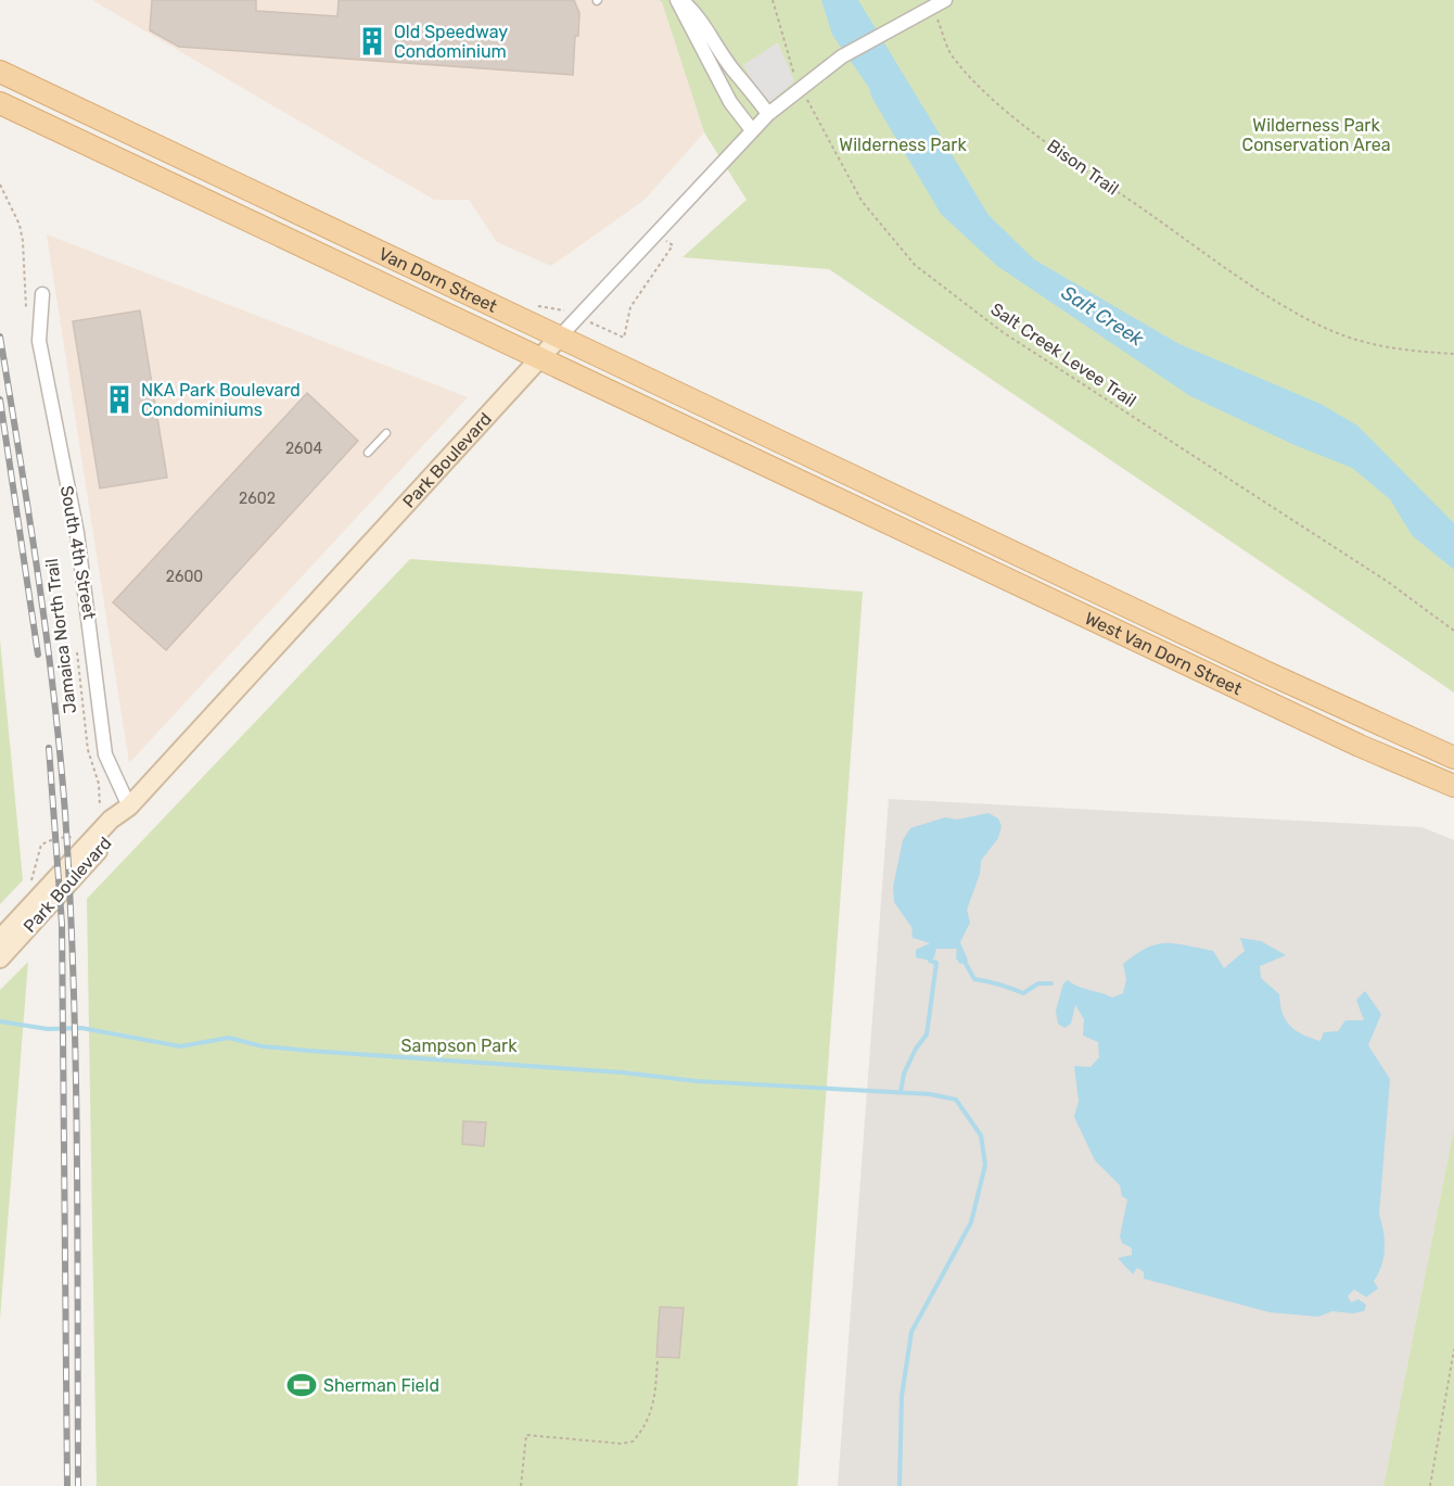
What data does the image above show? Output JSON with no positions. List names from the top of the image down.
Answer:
{
  "streets": {
    "main road": ["Van Dorn Street", "Park Boulevard", "West Van Dorn Street"],
    "street": ["South 4th Street"],
    "path": ["Bison Trail", "Salt Creek Levee Trail", "Jamaica North Trail"]
  },
  "crossings": [
    ["Van Dorn Street", "Park Boulevard"],
    ["Van Dorn Street", "West Van Dorn Street"],
    ["Park Boulevard", "South 4th Street"]
  ],
  "water": ["Salt Creek"],
  "parks": ["Wilderness Park Conservation Area", "Wilderness Park", "Sampson Park"],
  "places": {
    "building": ["Old Speedway Condominium", "NKA Park Boulevard Condominiums"],
    "sports": ["Sherman Field"]
  },
  "house_numbers": ["2604", "2602", "2600"]
}
